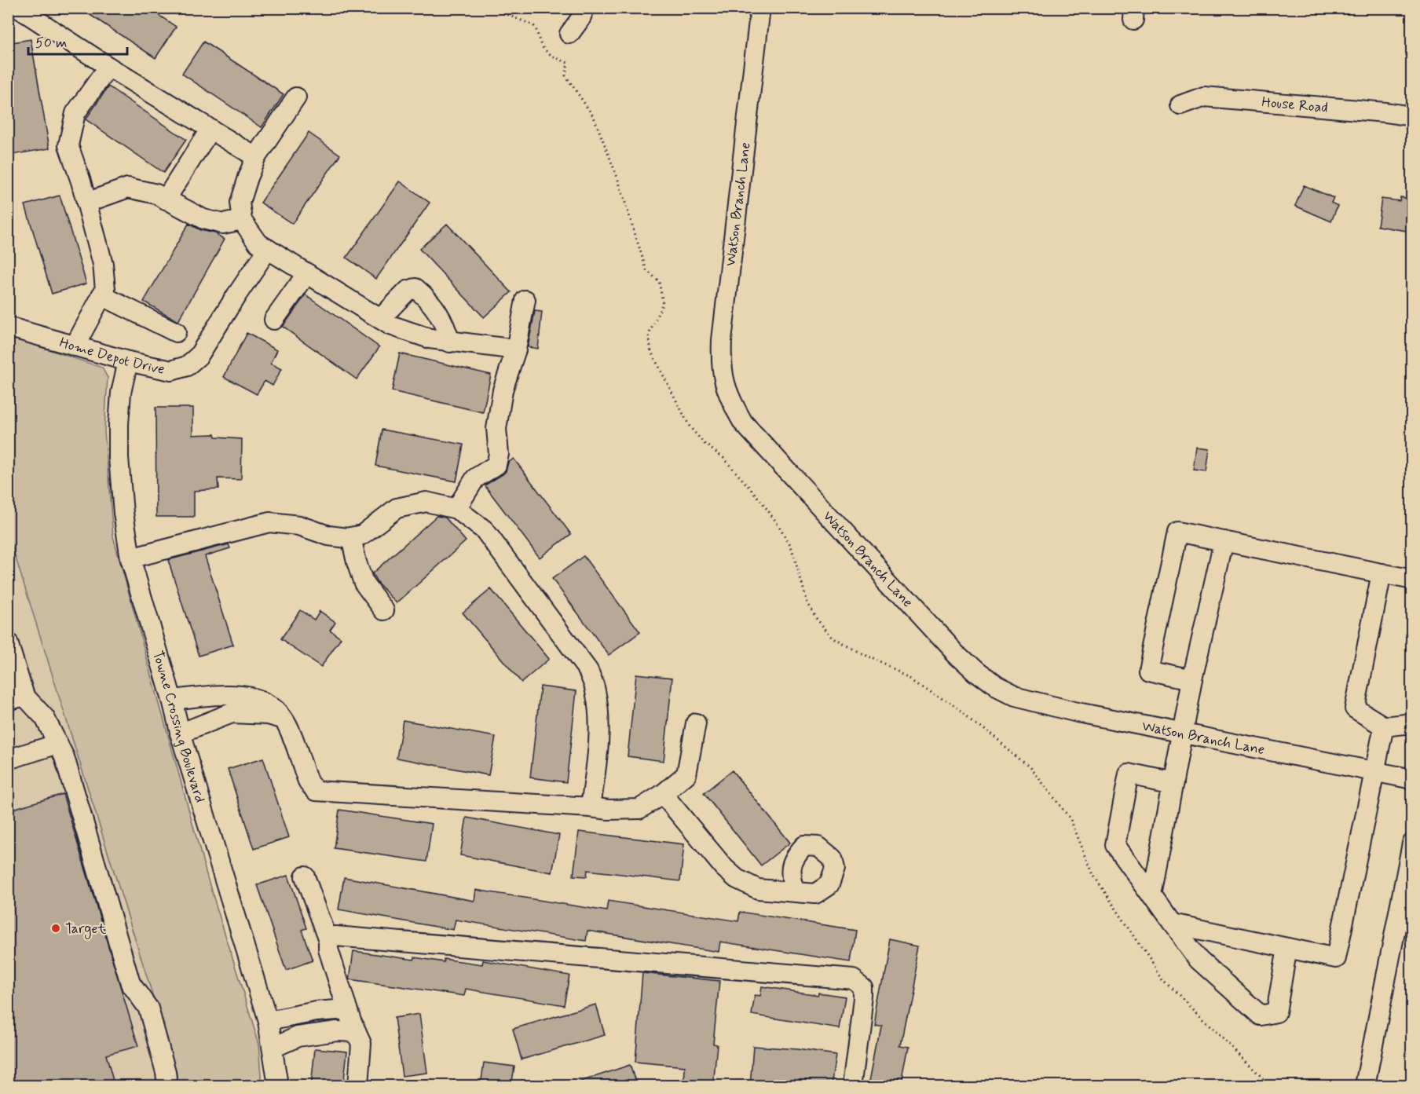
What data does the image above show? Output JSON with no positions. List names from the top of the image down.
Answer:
{
  "streets": {
    "street": [
      "House Road",
      "Watson Branch Lane",
      "Home Depot Drive",
      "Towne Crossing Boulevard"
    ]
  },
  "crossings": [
    ["Home Depot Drive", "Towne Crossing Boulevard"]
  ],
  "places": ["Target"],
  "scale_bar": "50 m"
}
